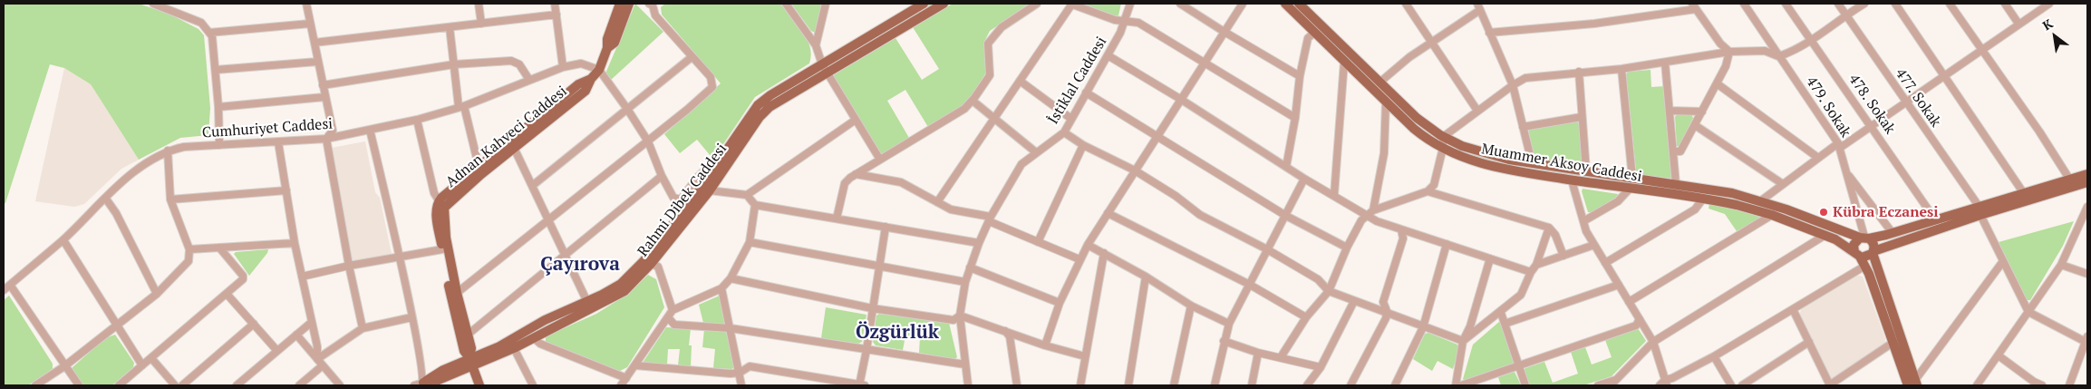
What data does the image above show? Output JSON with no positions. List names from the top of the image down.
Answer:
{
  "streets": {
    "main road": ["Adnan Kahveci Caddesi", "Muammer Aksoy Caddesi", "Rahmi Dibek Caddesi"],
    "street": [
      "İstiklal Caddesi",
      "477. Sokak",
      "478. Sokak",
      "479. Sokak",
      "Cumhuriyet Caddesi"
    ]
  },
  "crossings": [
    ["479. Sokak", "Muammer Aksoy Caddesi"],
    ["Cumhuriyet Caddesi", "Adnan Kahveci Caddesi"],
    ["Adnan Kahveci Caddesi", "Rahmi Dibek Caddesi"]
  ],
  "districts": ["Çayırova", "Özgürlük"],
  "places": ["Kübra Eczanesi"],
  "north": "top left"
}
